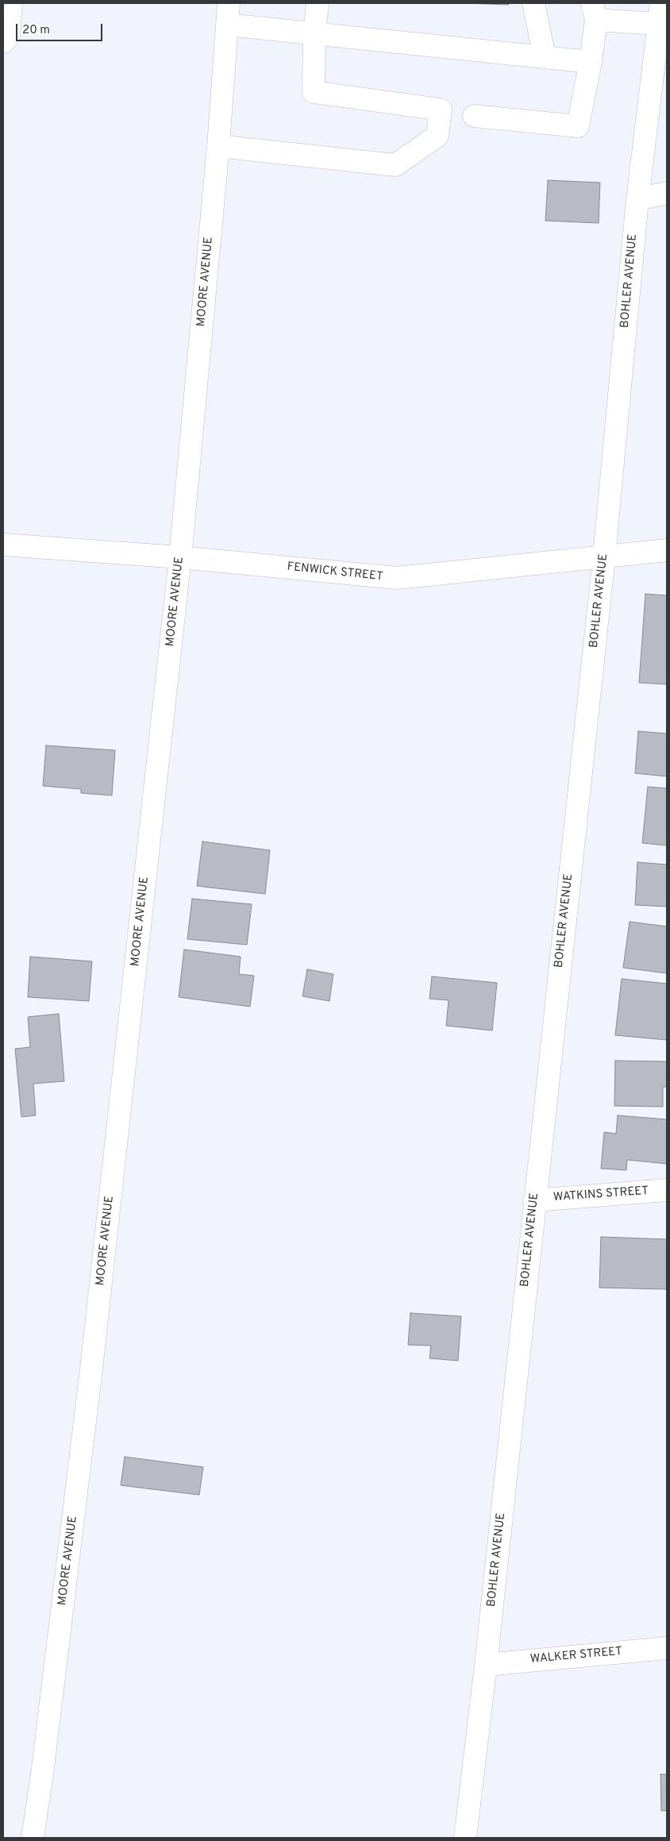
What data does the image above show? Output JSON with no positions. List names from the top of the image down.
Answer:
{
  "streets": {
    "street": [
      "BOHLER AVENUE",
      "MOORE AVENUE",
      "FENWICK STREET",
      "WATKINS STREET",
      "WALKER STREET"
    ]
  },
  "crossings": [
    ["BOHLER AVENUE", "FENWICK STREET"],
    ["BOHLER AVENUE", "WATKINS STREET"],
    ["BOHLER AVENUE", "WALKER STREET"],
    ["MOORE AVENUE", "FENWICK STREET"]
  ],
  "scale_bar": "20 m"
}
